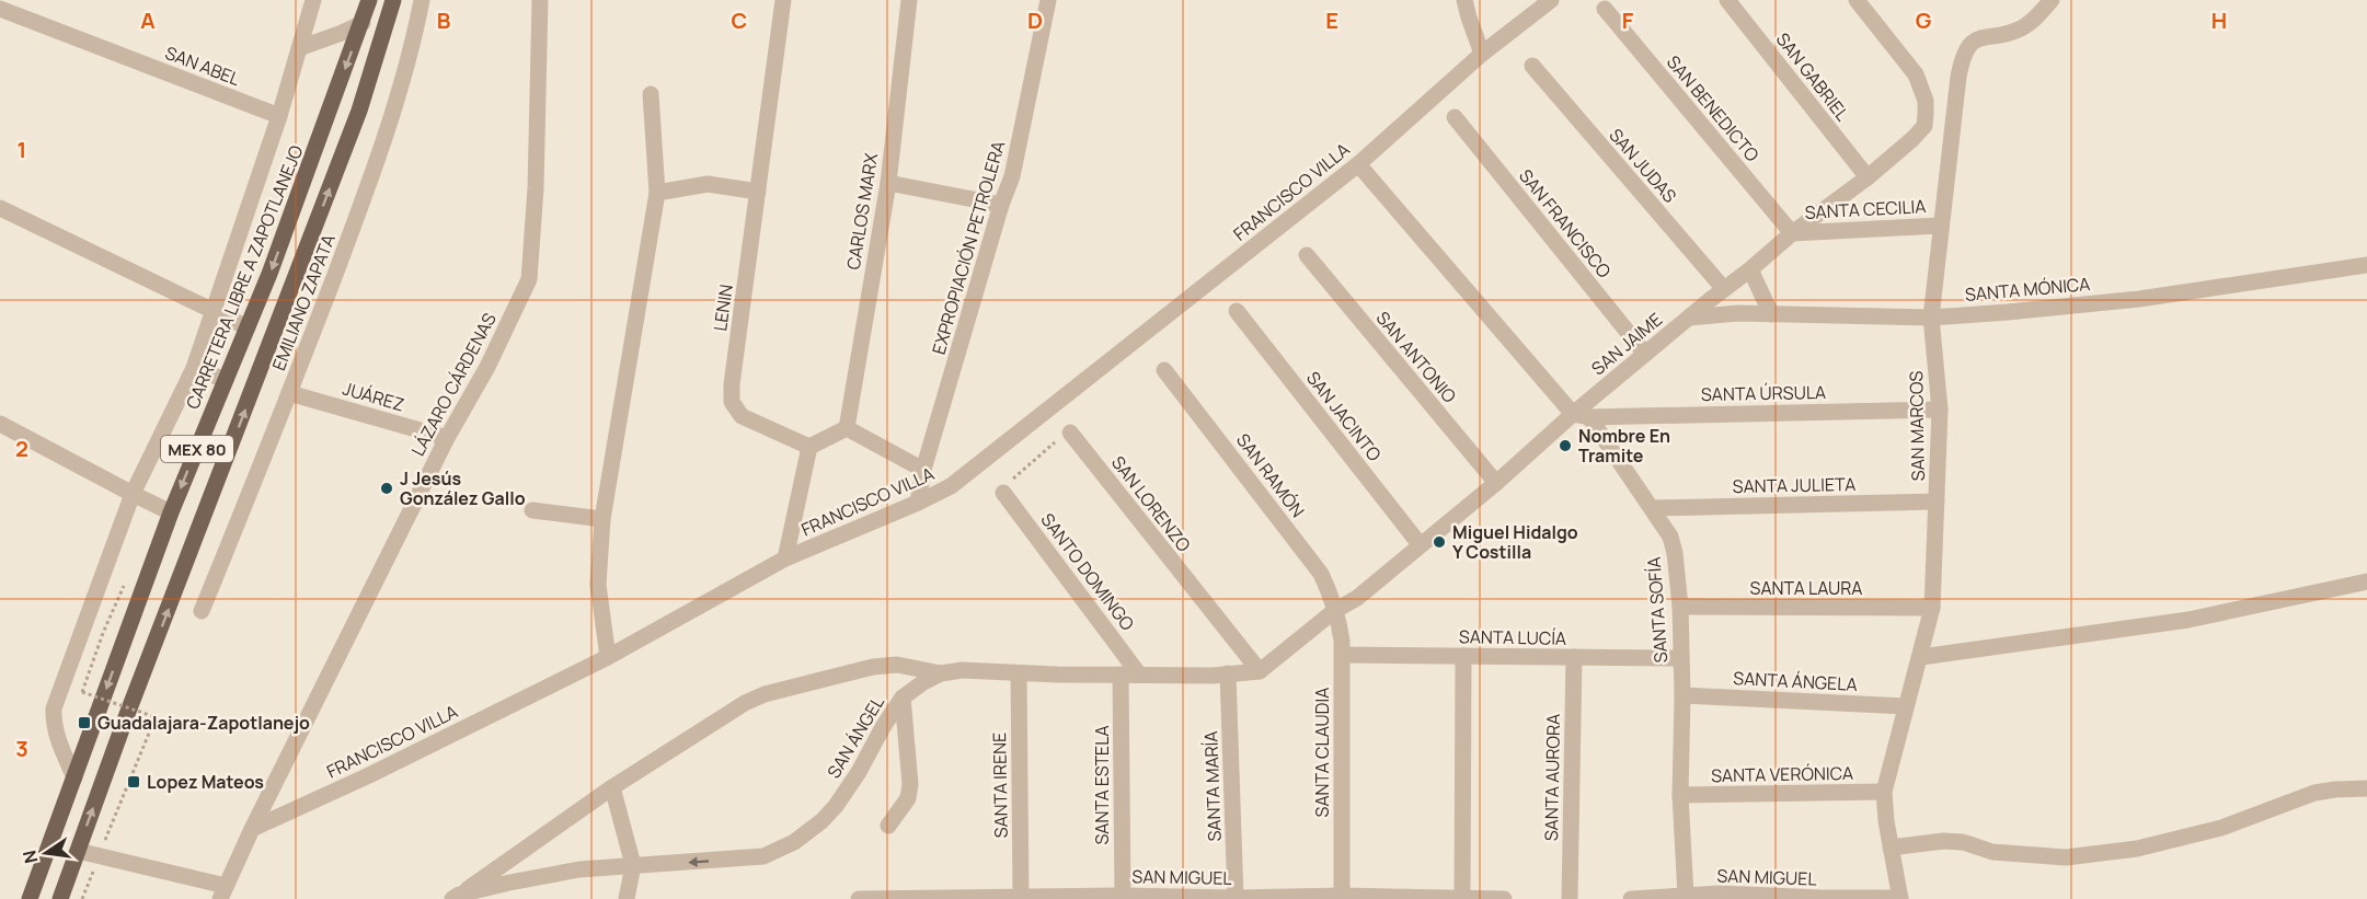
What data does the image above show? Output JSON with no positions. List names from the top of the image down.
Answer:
{
  "streets": {
    "main road": ["CARRETERA LIBRE A ZAPOTLANEJO", "MEX 80"],
    "street": [
      "SAN ABEL",
      "SAN GABRIEL",
      "SAN BENEDICTO",
      "SAN JUDAS",
      "FRANCISCO VILLA",
      "SANTA CECILIA",
      "CARLOS MARX",
      "SAN FRANCISCO",
      "EXPROPIACIÓN PETROLERA",
      "SANTA MÓNICA",
      "EMILIANO ZAPATA",
      "LENIN",
      "SAN JAIME",
      "SAN ANTONIO",
      "LÁZARO CÁRDENAS",
      "SANTA ÚRSULA",
      "JUÁREZ",
      "SAN JACINTO",
      "SAN MARCOS",
      "SAN RAMÓN",
      "SANTA JULIETA",
      "SAN LORENZO",
      "SANTO DOMINGO",
      "SANTA LAURA",
      "SANTA SOFÍA",
      "SANTA LUCÍA",
      "SANTA ÁNGELA",
      "SAN ÁNGEL",
      "SANTA CLAUDIA",
      "SANTA VERÓNICA",
      "SANTA AURORA",
      "SANTA IRENE",
      "SANTA ESTELA",
      "SANTA MARÍA",
      "SAN MIGUEL"
    ]
  },
  "crossings": [
    ["SAN GABRIEL", "SAN JAIME"],
    ["SAN BENEDICTO", "SANTA CECILIA"],
    ["SAN BENEDICTO", "SAN JAIME"],
    ["SAN JUDAS", "SAN JAIME"],
    ["FRANCISCO VILLA", "EXPROPIACIÓN PETROLERA"],
    ["FRANCISCO VILLA", "LÁZARO CÁRDENAS"],
    ["FRANCISCO VILLA", "SANTA SOFÍA"],
    ["SANTA CECILIA", "SAN JAIME"],
    ["SANTA CECILIA", "SAN MARCOS"],
    ["SAN FRANCISCO", "SAN JAIME"],
    ["SANTA MÓNICA", "SAN JAIME"],
    ["SANTA MÓNICA", "SAN MARCOS"],
    ["EMILIANO ZAPATA", "JUÁREZ"],
    ["SAN JAIME", "SAN ANTONIO"],
    ["SAN JAIME", "SANTA ÚRSULA"],
    ["SAN JAIME", "SAN JACINTO"],
    ["SAN JAIME", "SAN RAMÓN"],
    ["SAN JAIME", "SANTA SOFÍA"],
    ["SAN JAIME", "SANTA CLAUDIA"],
    ["LÁZARO CÁRDENAS", "JUÁREZ"],
    ["SANTA ÚRSULA", "SAN MARCOS"],
    ["SANTA ÚRSULA", "SANTA SOFÍA"],
    ["SAN MARCOS", "SANTA JULIETA"],
    ["SAN MARCOS", "SANTA LAURA"],
    ["SAN MARCOS", "SANTA ÁNGELA"],
    ["SAN MARCOS", "SANTA VERÓNICA"],
    ["SAN MARCOS", "SAN MIGUEL"],
    ["SAN RAMÓN", "SANTA CLAUDIA"],
    ["SANTA JULIETA", "SANTA SOFÍA"],
    ["SAN LORENZO", "SAN ÁNGEL"],
    ["SANTO DOMINGO", "SAN ÁNGEL"],
    ["SANTA LAURA", "SANTA SOFÍA"],
    ["SANTA SOFÍA", "SANTA LUCÍA"],
    ["SANTA SOFÍA", "SANTA ÁNGELA"],
    ["SANTA SOFÍA", "SANTA VERÓNICA"],
    ["SANTA SOFÍA", "SAN MIGUEL"],
    ["SANTA LUCÍA", "SANTA CLAUDIA"],
    ["SANTA LUCÍA", "SANTA AURORA"],
    ["SAN ÁNGEL", "SANTA IRENE"],
    ["SAN ÁNGEL", "SANTA ESTELA"],
    ["SAN ÁNGEL", "SANTA MARÍA"],
    ["SANTA CLAUDIA", "SAN MIGUEL"],
    ["SANTA IRENE", "SAN MIGUEL"],
    ["SANTA ESTELA", "SAN MIGUEL"],
    ["SANTA MARÍA", "SAN MIGUEL"]
  ],
  "places": {
    "other": ["Nombre En Tramite", "J Jesús González Gallo", "Miguel Hidalgo Y Costilla"],
    "transit": ["Guadalajara-Zapotlanejo", "Lopez Mateos"]
  },
  "north": "left",
  "grid": {
    "columns": [
      "A",
      "B",
      "C",
      "D",
      "E",
      "F",
      "G",
      "H"
    ],
    "rows": ["1", "2", "3"]
  }
}
